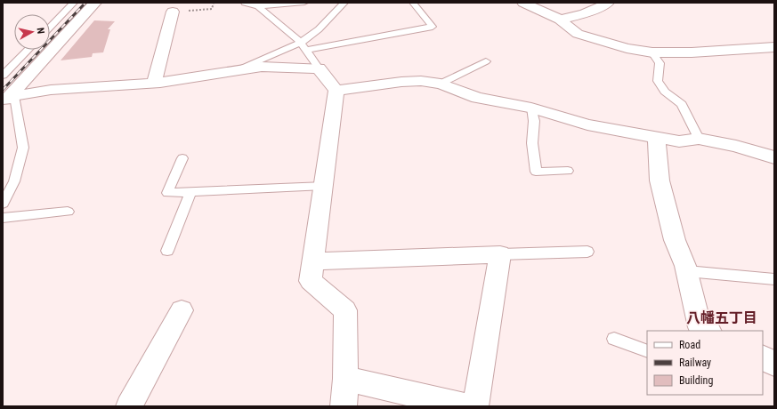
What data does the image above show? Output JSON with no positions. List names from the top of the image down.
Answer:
{
  "districts": ["八幡五丁目"],
  "legend": ["Road", "Railway", "Building"],
  "north": "right"
}
